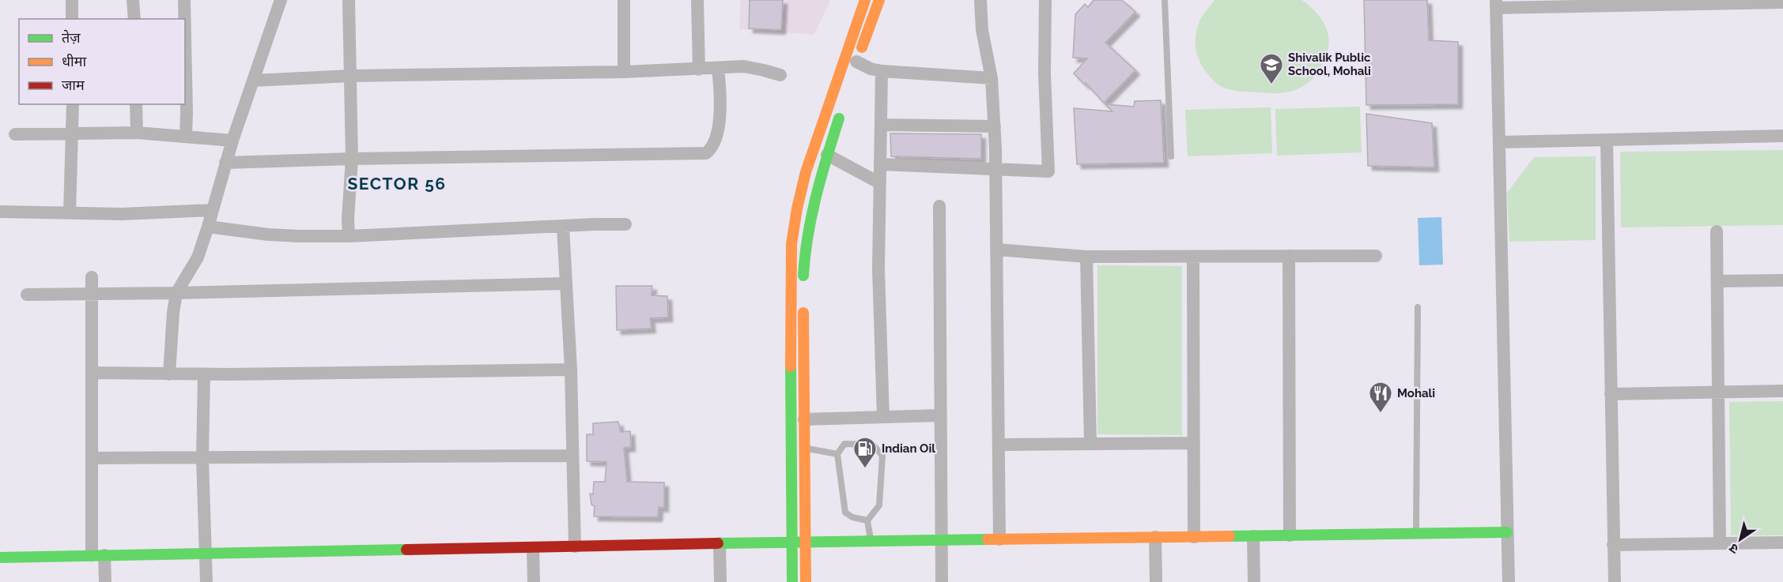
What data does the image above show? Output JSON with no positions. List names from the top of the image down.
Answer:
{
  "districts": ["SECTOR 56"],
  "places": {
    "school or university": ["Shivalik Public School, Mohali"],
    "restaurant": ["Mohali"],
    "fuel station": ["Indian Oil"]
  },
  "legend": ["तेज़", "धीमा", "जाम"],
  "north": "bottom left"
}
